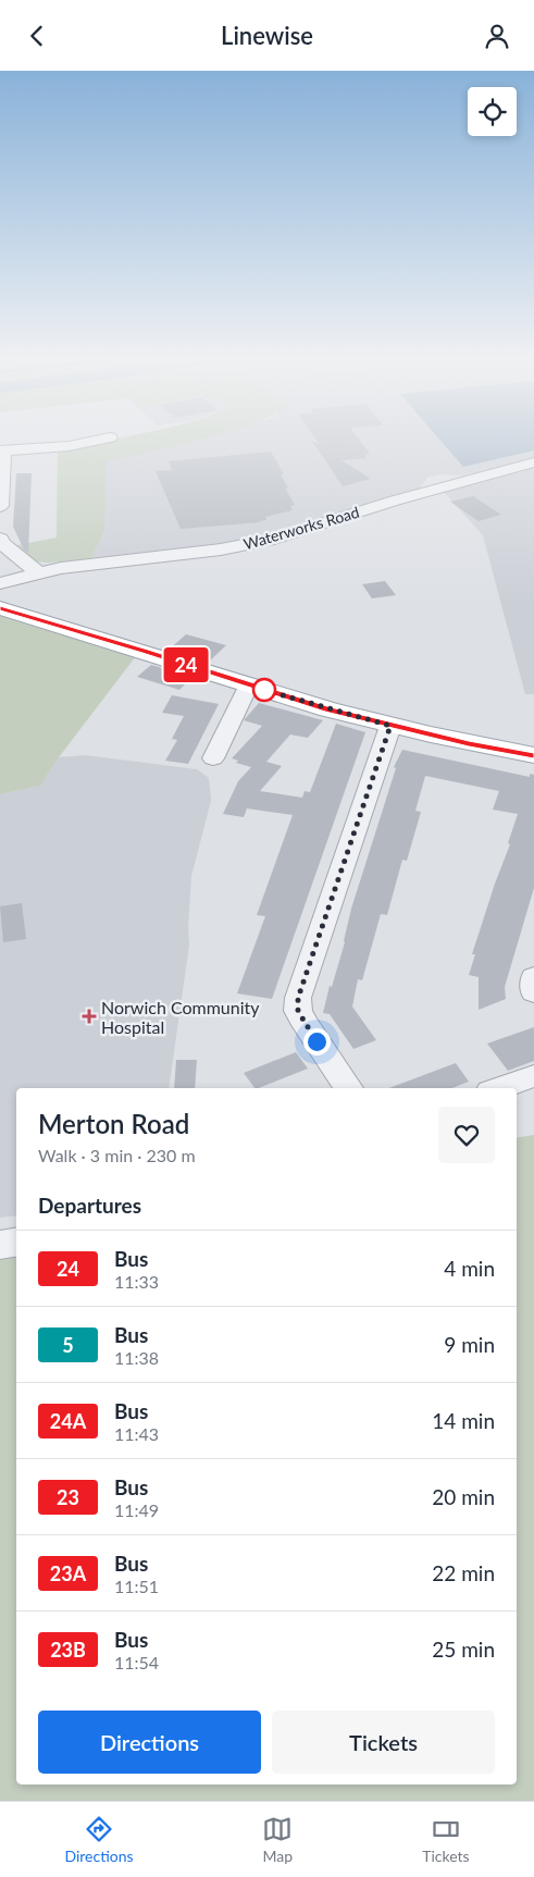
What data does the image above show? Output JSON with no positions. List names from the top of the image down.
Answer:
{
  "streets": {
    "street": ["Waterworks Road"]
  },
  "places": {
    "health": ["Norwich Community Hospital"]
  },
  "lines": ["bus line 24"],
  "page": {
    "header": "Linewise",
    "on_map": "24",
    "heading": [
      ["Merton Road", "Walk · 3 min · 230 m"],
      "Departures"
    ],
    "list": [
      {
        "mark": "24",
        "name": "Bus",
        "note": "11:33",
        "value": "4 min"
      },
      {
        "mark": "5",
        "name": "Bus",
        "note": "11:38",
        "value": "9 min"
      },
      {
        "mark": "24A",
        "name": "Bus",
        "note": "11:43",
        "value": "14 min"
      },
      {
        "mark": "23",
        "name": "Bus",
        "note": "11:49",
        "value": "20 min"
      },
      {
        "mark": "23A",
        "name": "Bus",
        "note": "11:51",
        "value": "22 min"
      },
      {
        "mark": "23B",
        "name": "Bus",
        "note": "11:54",
        "value": "25 min"
      }
    ],
    "buttons": ["Directions", "Tickets"],
    "tabs": ["Directions", "Map", "Tickets"]
  }
}
